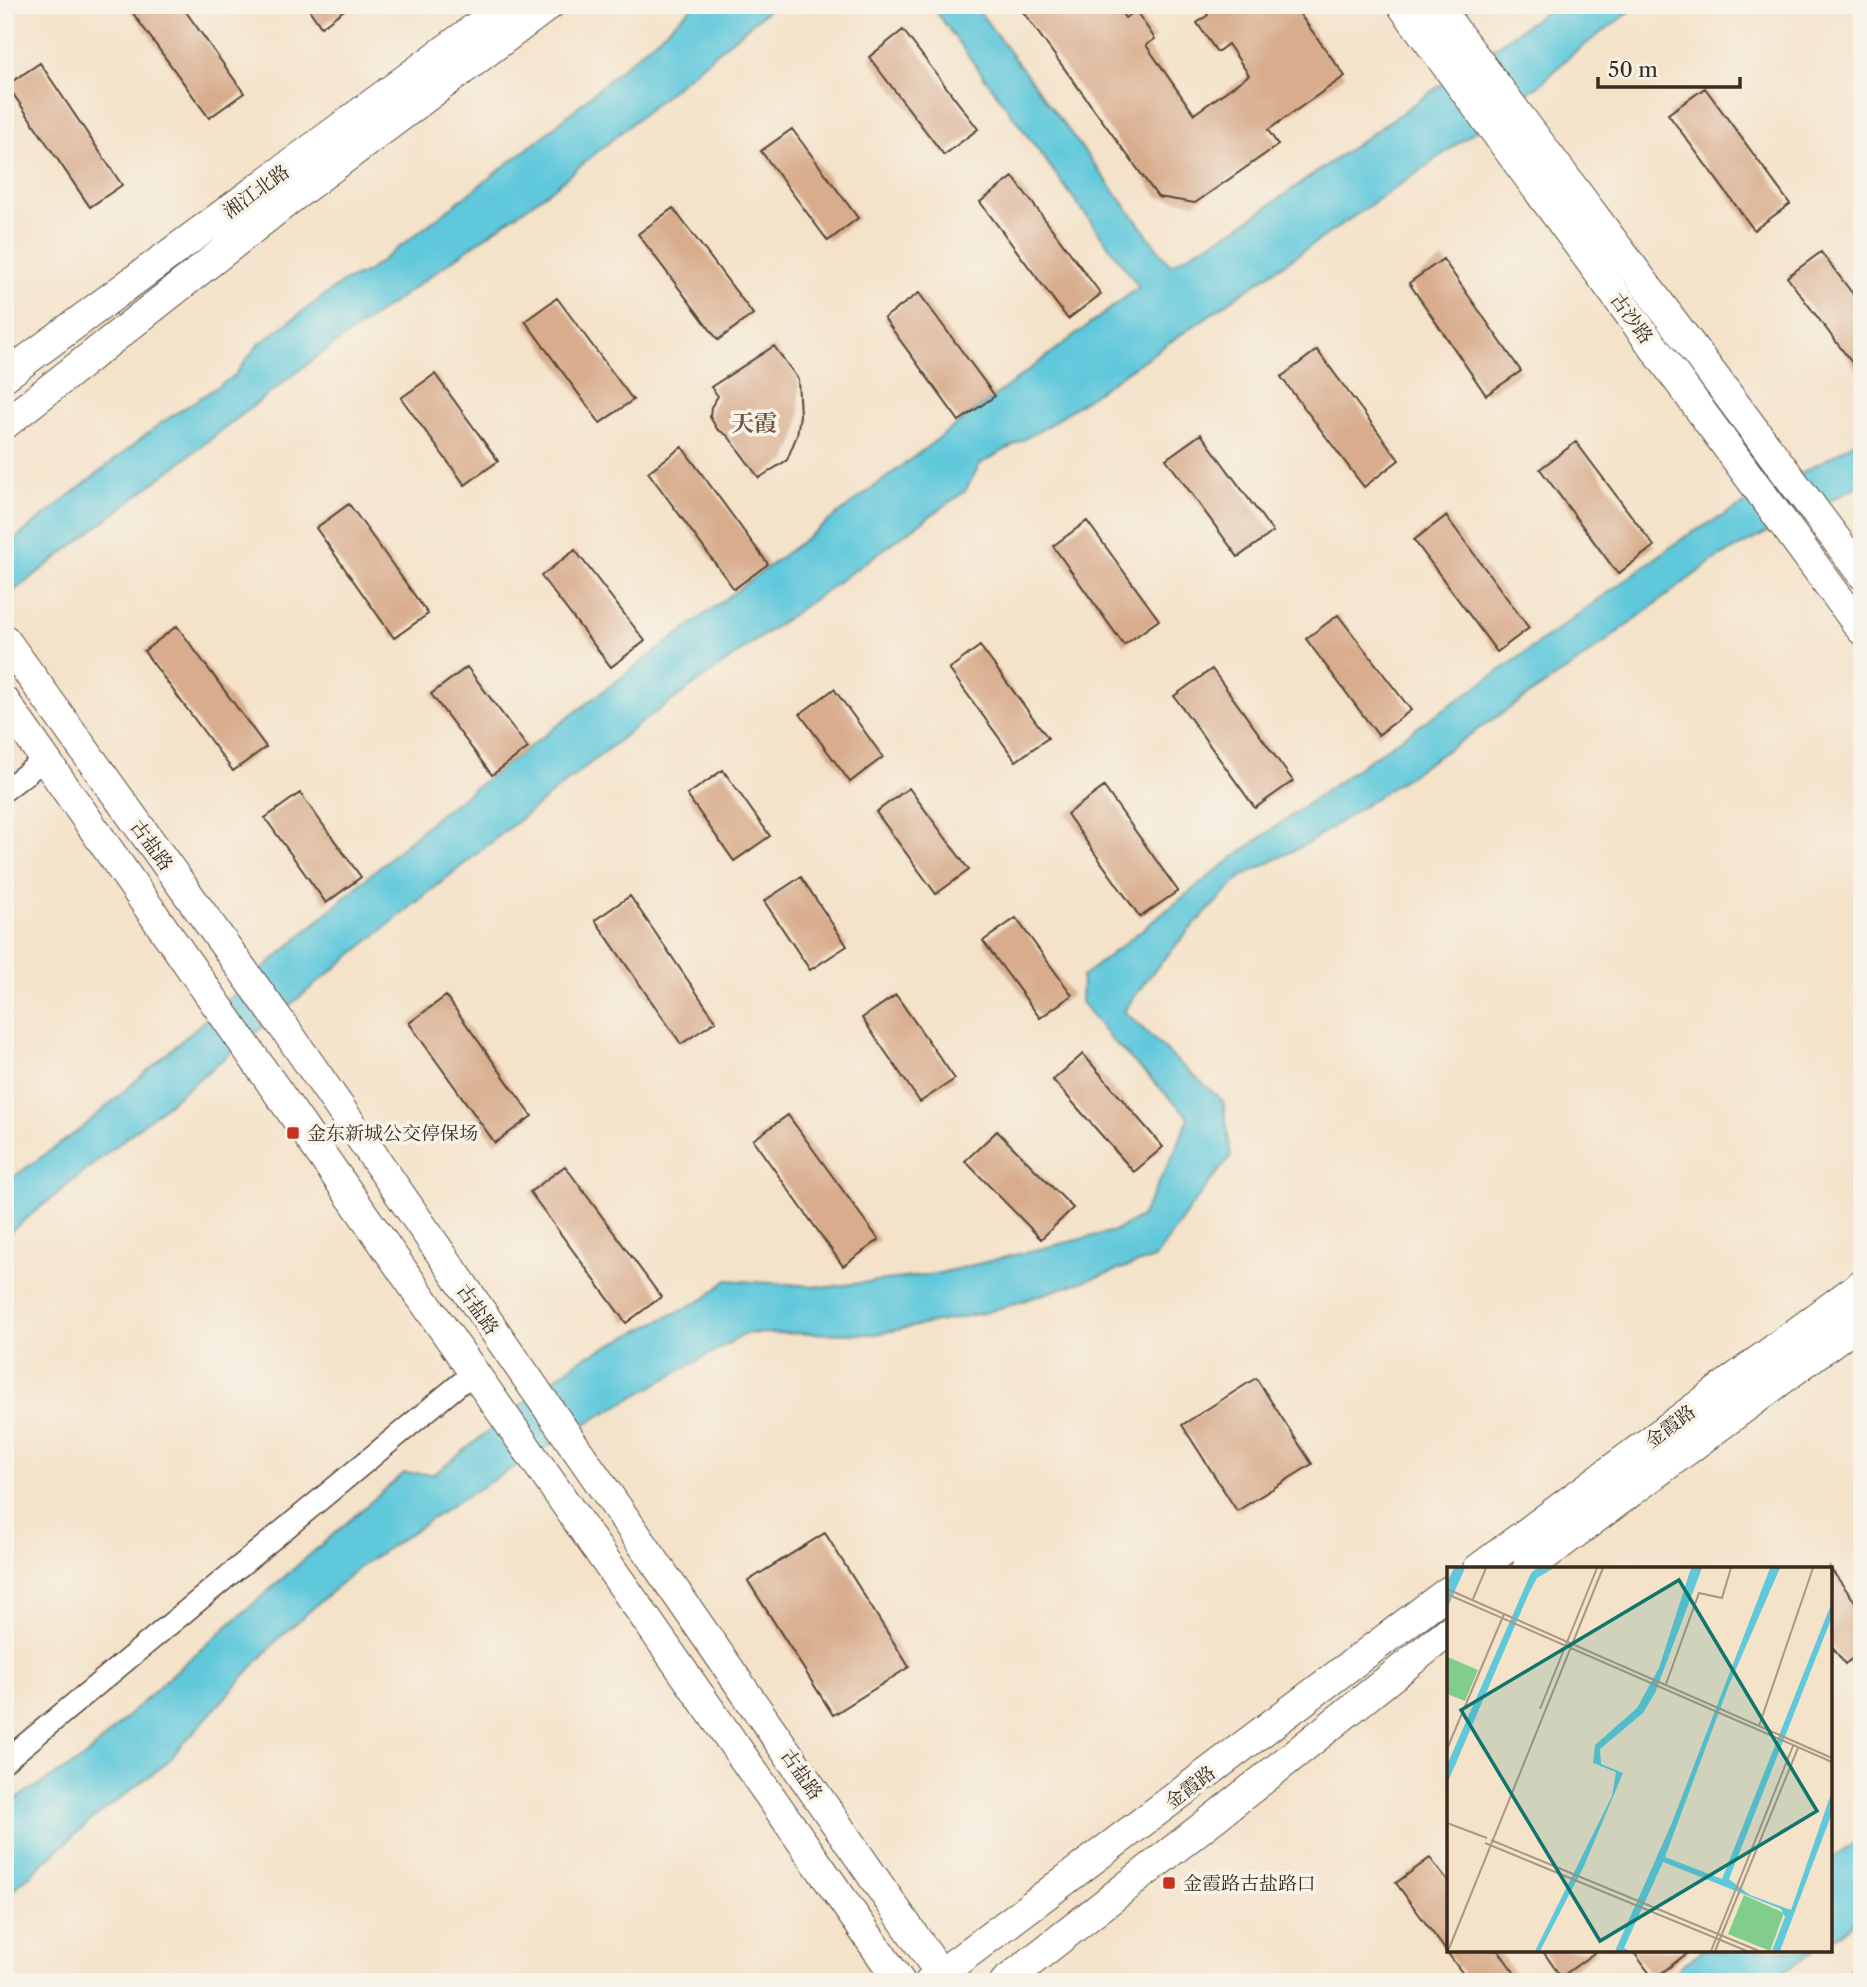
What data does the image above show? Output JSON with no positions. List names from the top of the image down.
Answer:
{
  "streets": {
    "street": [
      "湘江北路",
      "古沙路",
      "古盐路",
      "金霞路"
    ]
  },
  "crossings": [
    ["古盐路", "金霞路"]
  ],
  "districts": ["天霞"],
  "places": {
    "transit": ["金东新城公交停保场", "金霞路古盐路口"]
  },
  "scale_bar": "50 m"
}
